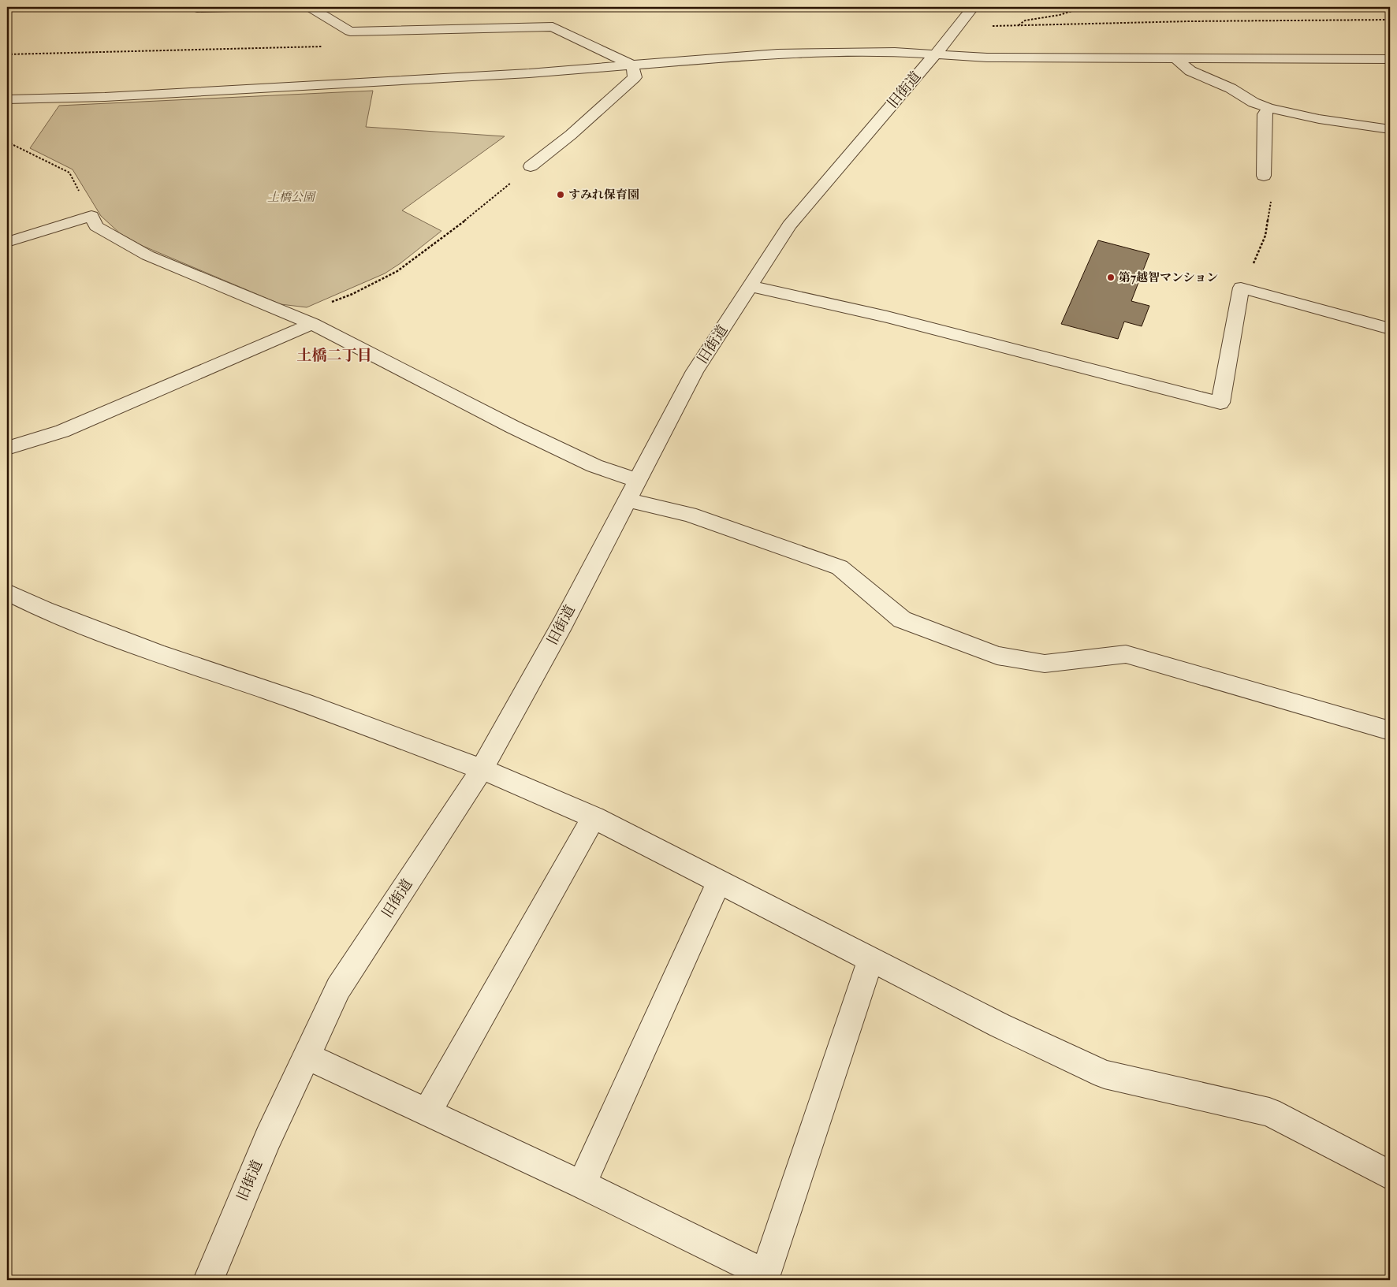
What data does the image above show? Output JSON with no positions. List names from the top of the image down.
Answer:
{
  "streets": {
    "street": ["旧街道"]
  },
  "districts": ["土橋二丁目"],
  "parks": ["土橋公園"],
  "places": ["すみれ保育園", "第7越智マンション"]
}
